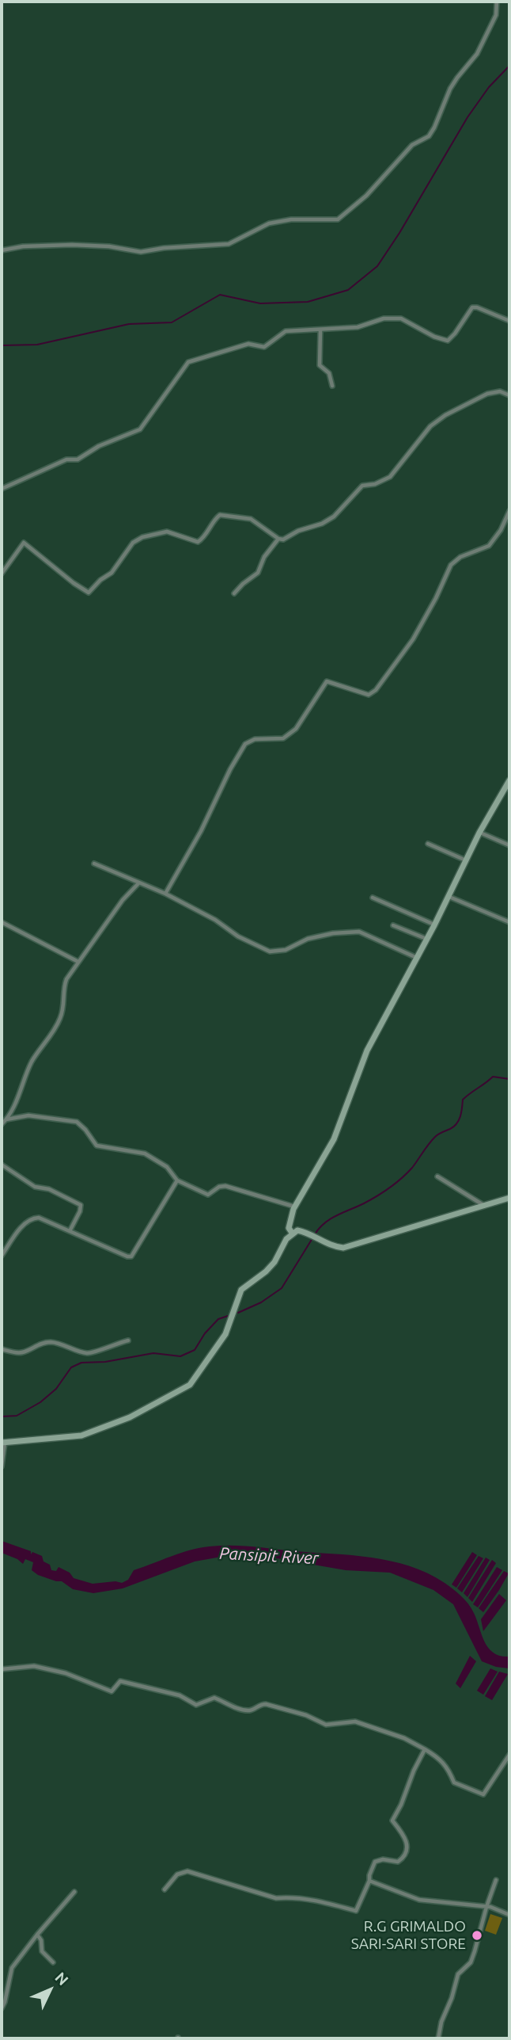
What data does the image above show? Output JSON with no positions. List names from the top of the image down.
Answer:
{
  "water": ["Pansipit River"],
  "places": ["R.G GRIMALDO SARI-SARI STORE"],
  "north": "top right"
}
